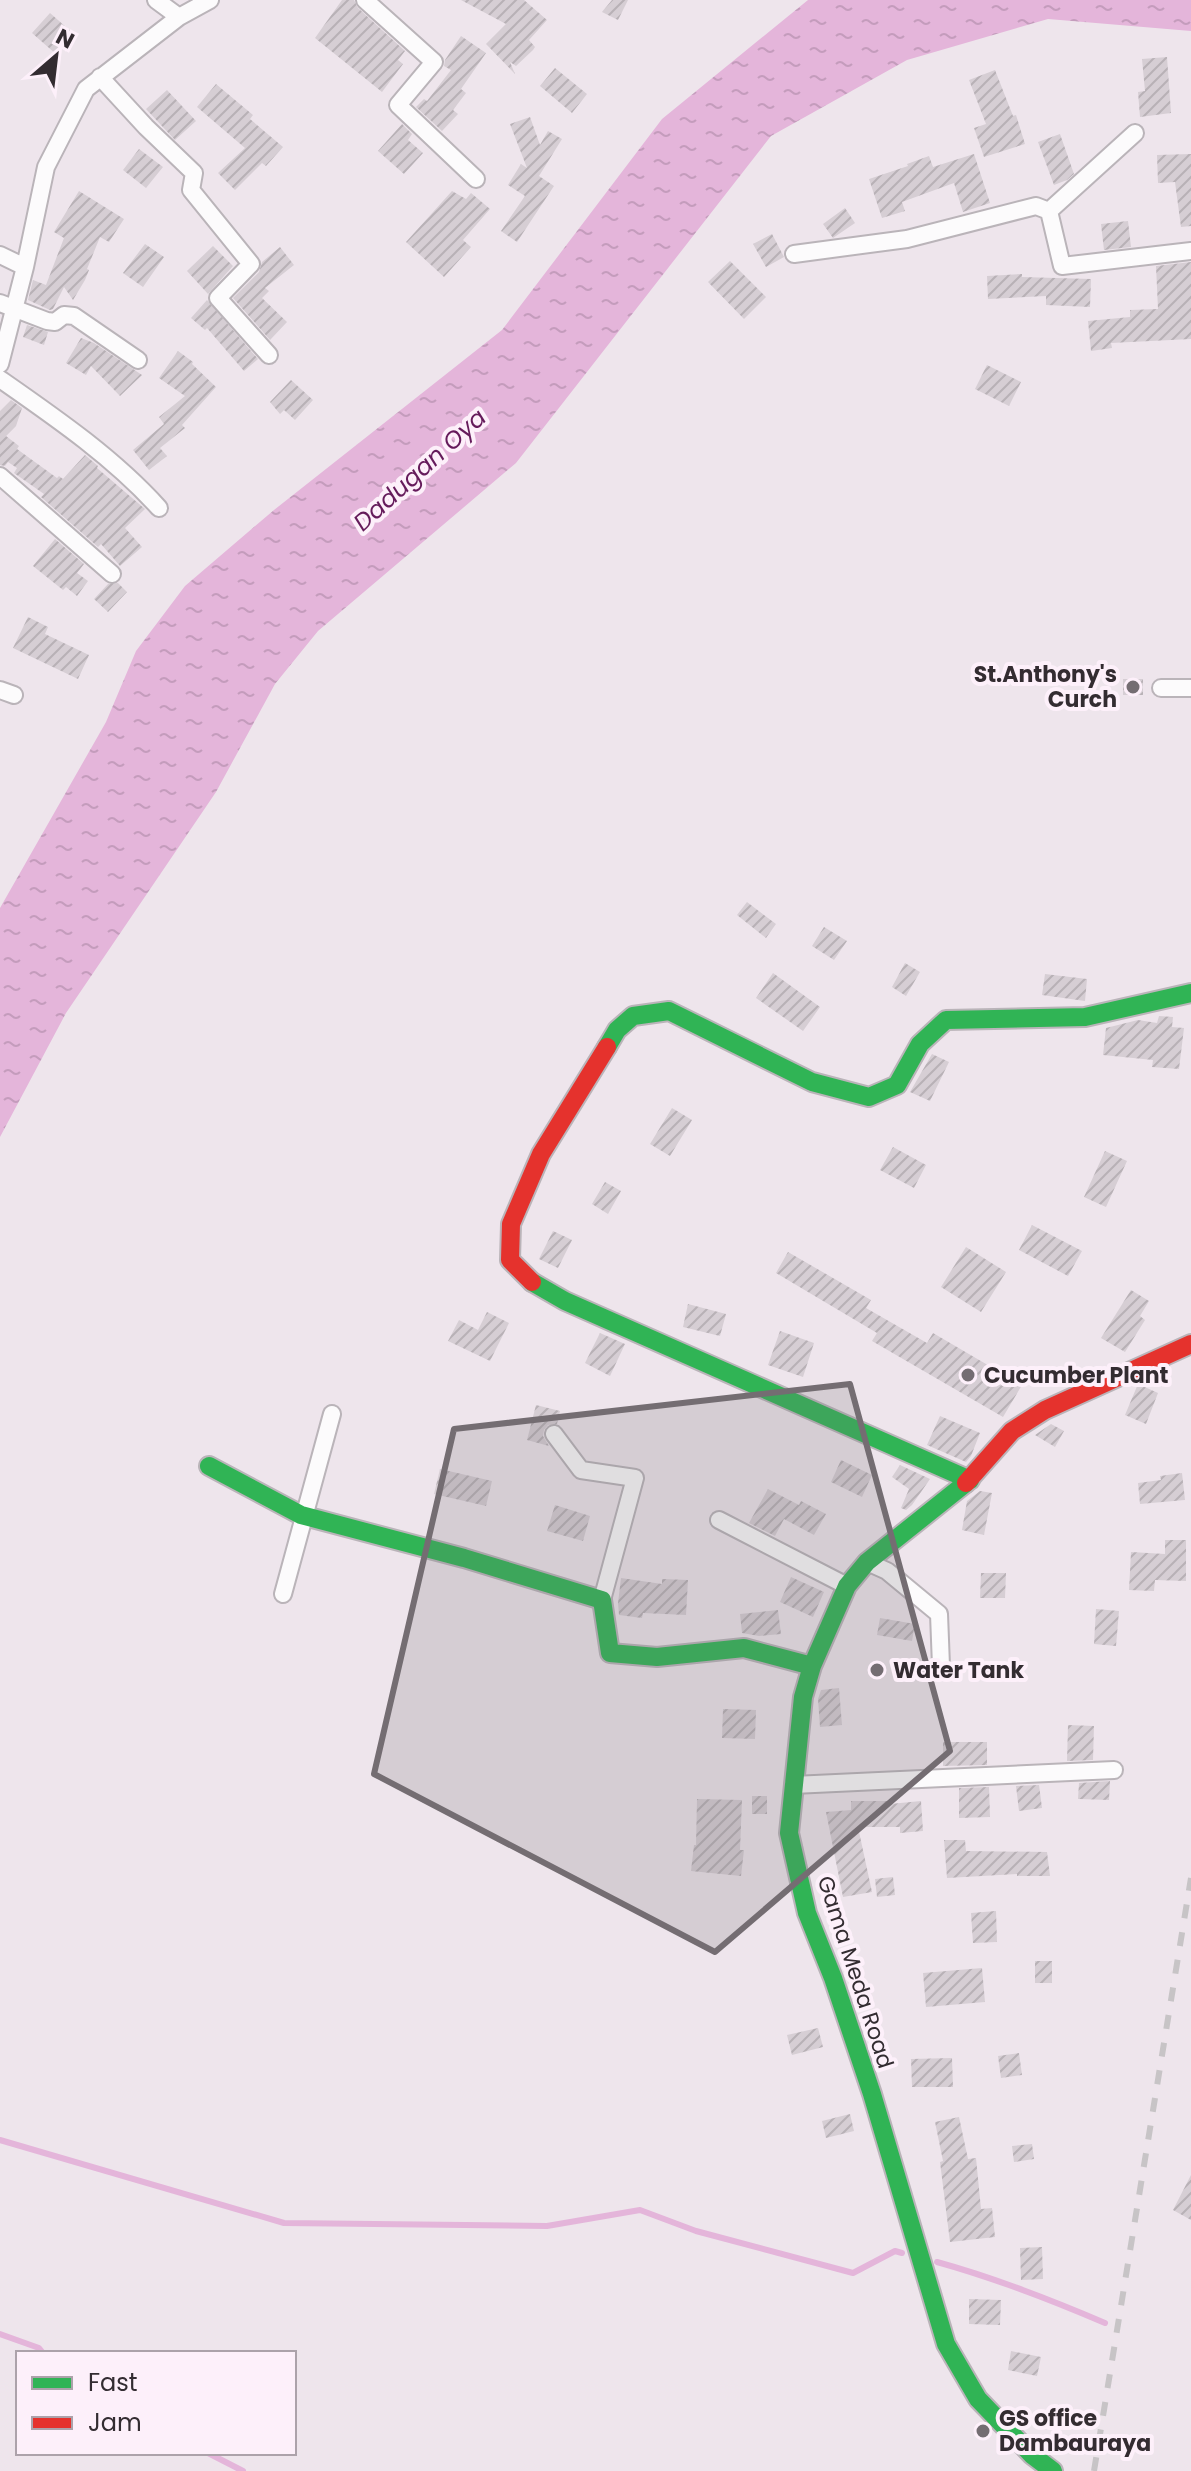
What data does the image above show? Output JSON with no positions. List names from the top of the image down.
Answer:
{
  "streets": {
    "street": ["Gama Meda Road"]
  },
  "water": ["Dadugan Oya"],
  "places": [
    "St.Anthony's Curch",
    "Cucumber Plant",
    "Water Tank",
    "GS office Dambauraya"
  ],
  "legend": ["Fast", "Jam"],
  "north": "top right"
}
